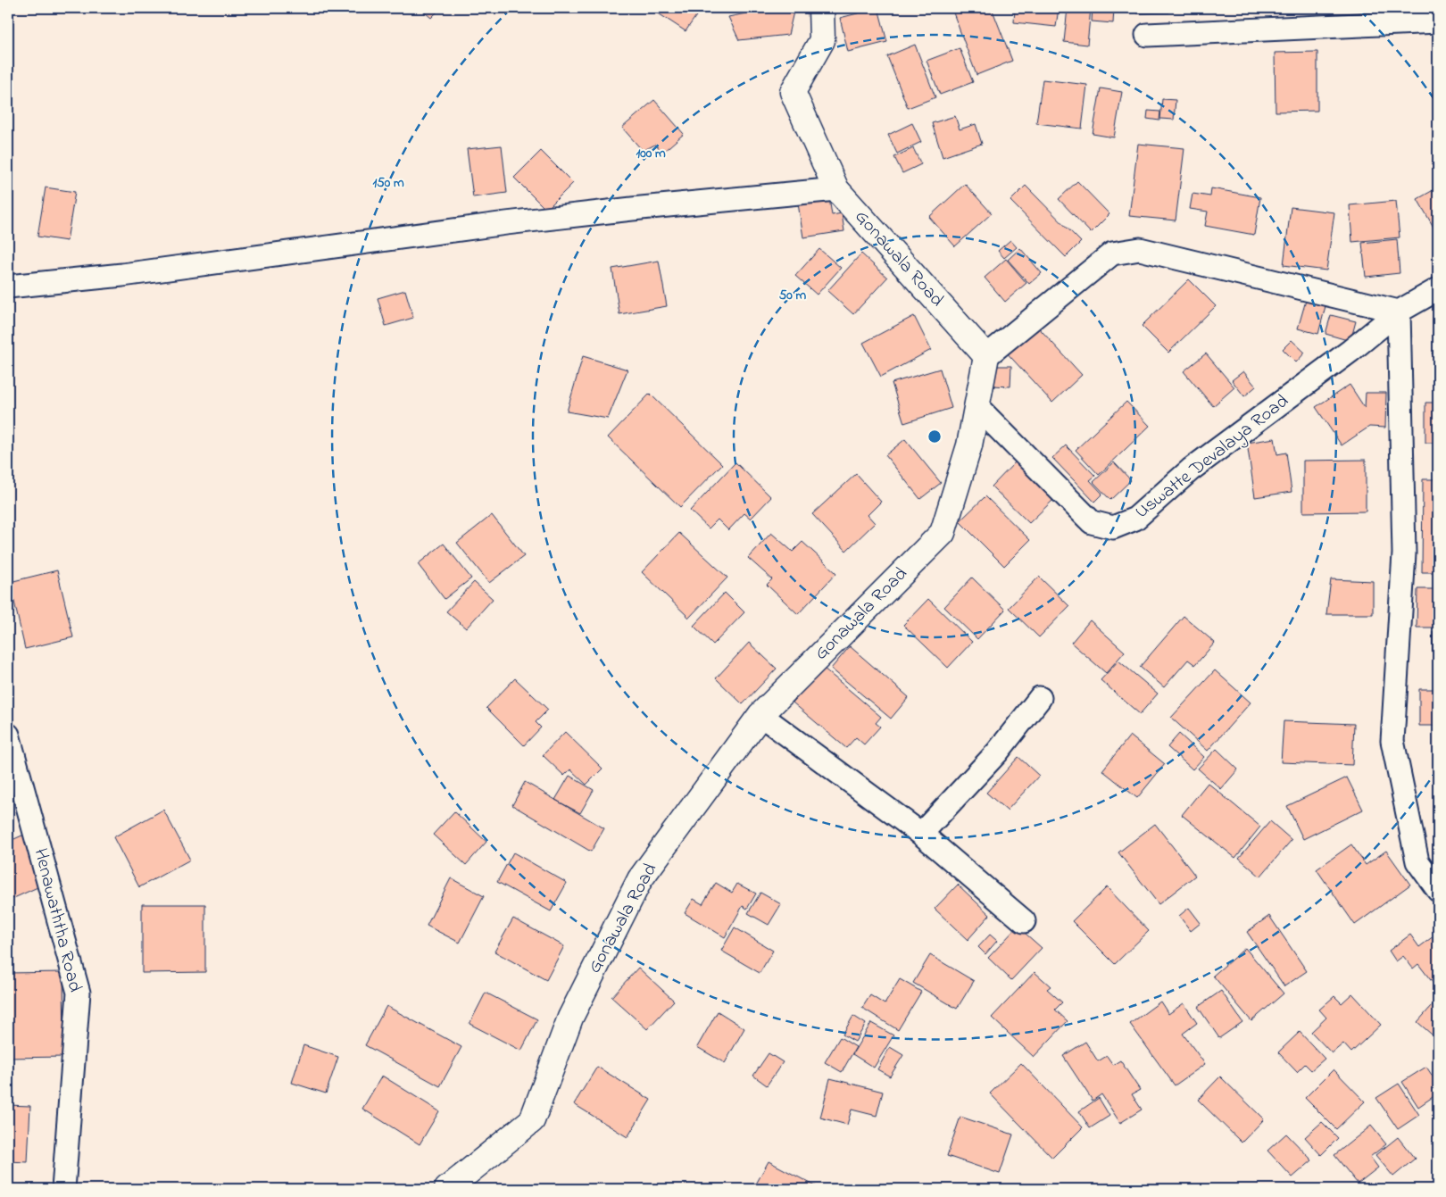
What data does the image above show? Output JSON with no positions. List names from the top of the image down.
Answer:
{
  "streets": {
    "street": ["Gonawala Road", "Uswatte Devalaya Road", "Henawaththa Road"]
  },
  "crossings": [
    ["Gonawala Road", "Uswatte Devalaya Road"]
  ],
  "rings": ["100 m", "150 m", "50 m"]
}
